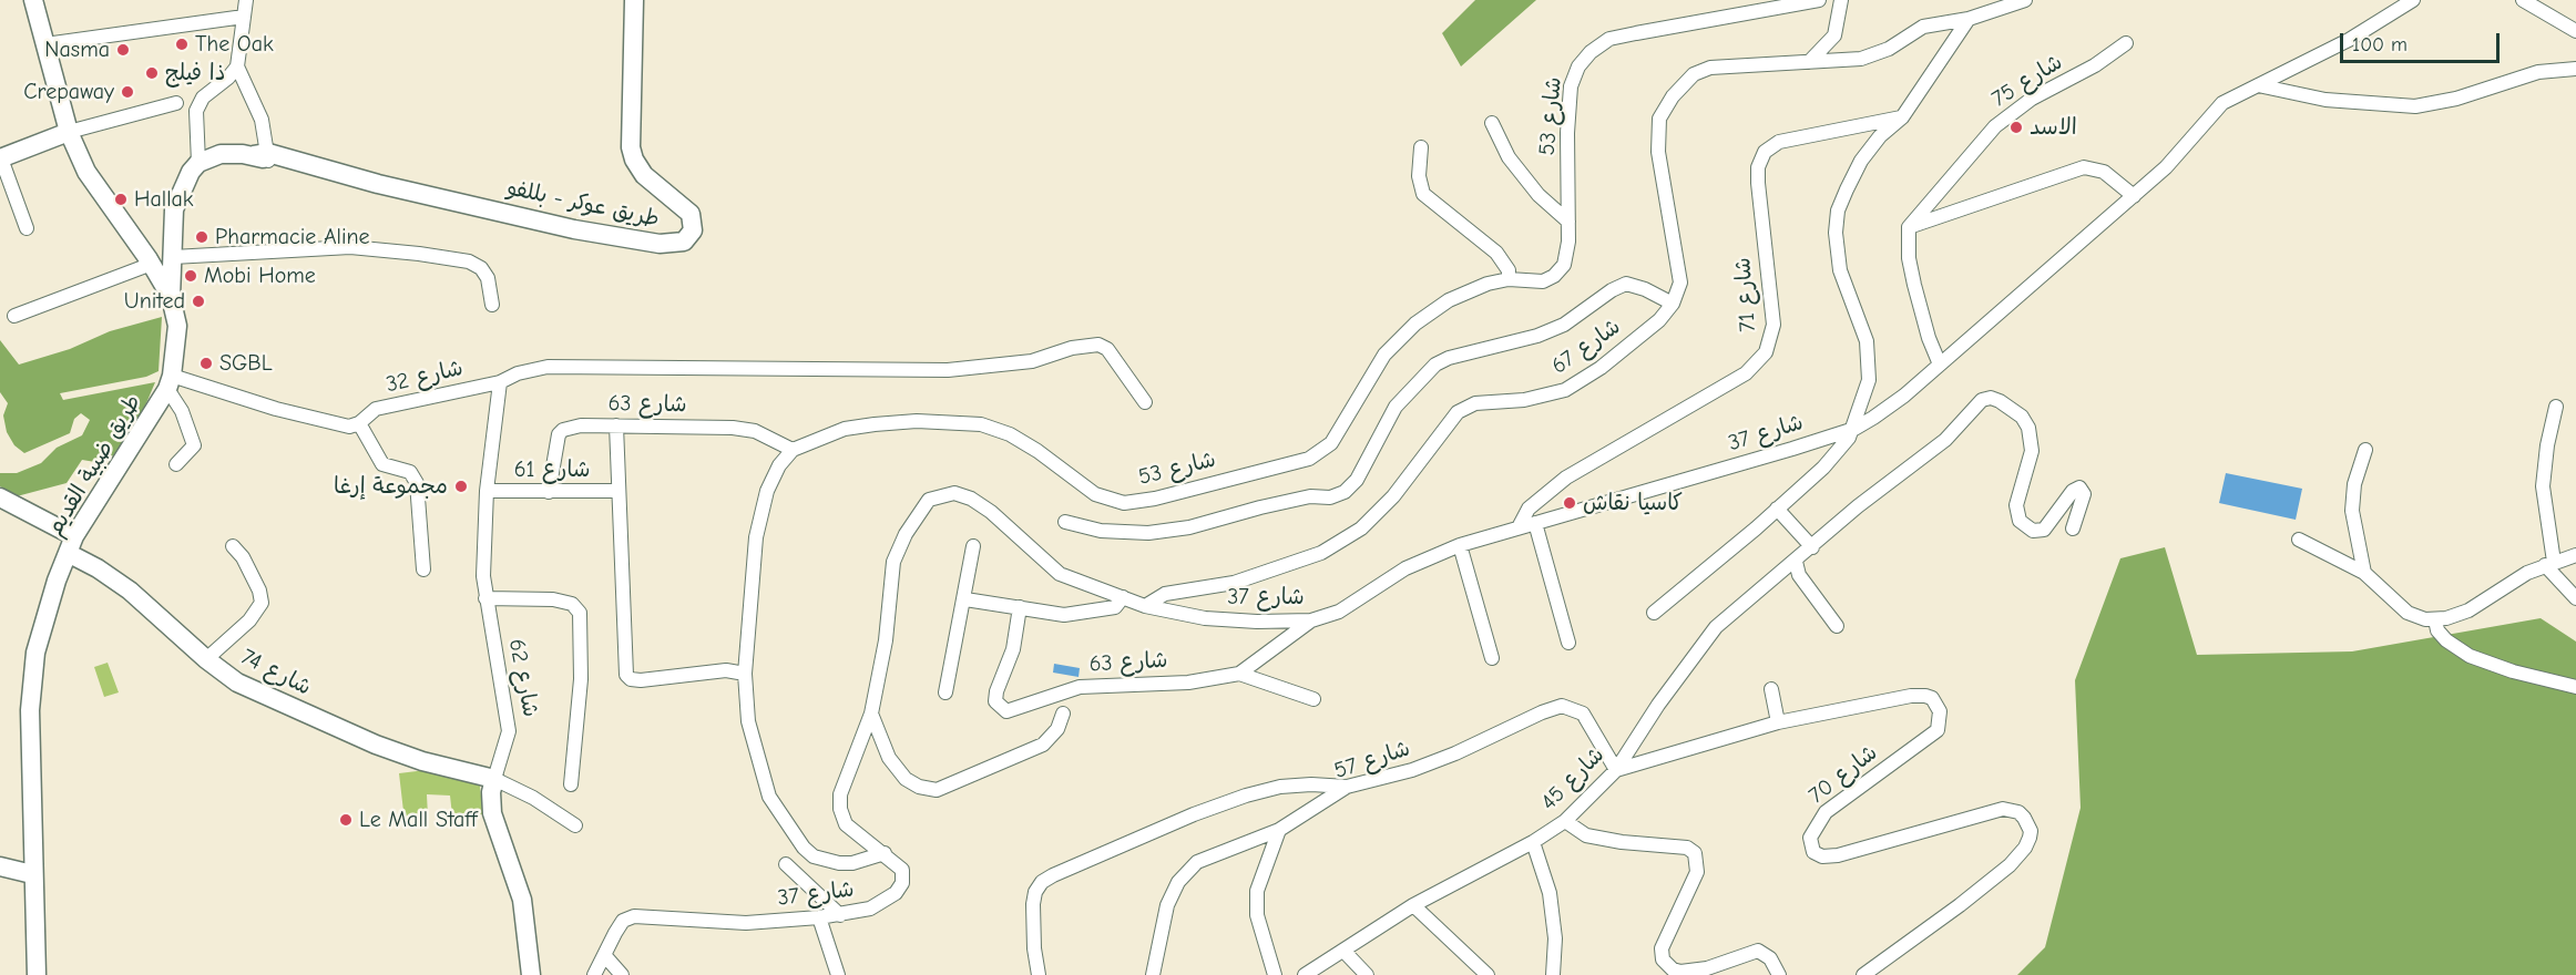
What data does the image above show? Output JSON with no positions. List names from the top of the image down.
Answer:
{
  "streets": {
    "street": [
      "شارع 75",
      "شارع 53",
      "طريق عوكر - بللفو",
      "شارع 71",
      "شارع 67",
      "شارع 32",
      "شارع 63",
      "شارع 37",
      "طريق ضبية القديم",
      "شارع 61",
      "شارع 74",
      "شارع 62",
      "شارع 57",
      "شارع 70",
      "شارع 45"
    ]
  },
  "crossings": [
    ["شارع 53", "شارع 63"],
    ["شارع 71", "شارع 37"],
    ["شارع 67", "شارع 37"],
    ["شارع 32", "شارع 62"],
    ["شارع 63", "شارع 37"],
    ["شارع 63", "شارع 61"],
    ["طريق ضبية القديم", "شارع 74"],
    ["شارع 61", "شارع 62"],
    ["شارع 74", "شارع 62"],
    ["شارع 57", "شارع 70"],
    ["شارع 57", "شارع 45"],
    ["شارع 70", "شارع 45"]
  ],
  "places": [
    "The Oak",
    "Nasma",
    "ذا فيلج",
    "Crepaway",
    "الاسد",
    "Hallak",
    "Pharmacie Aline",
    "Mobi Home",
    "United",
    "SGBL",
    "مجموعة إرغا",
    "كاسيا نقاش",
    "Le Mall Staff"
  ],
  "scale_bar": "100 m"
}
